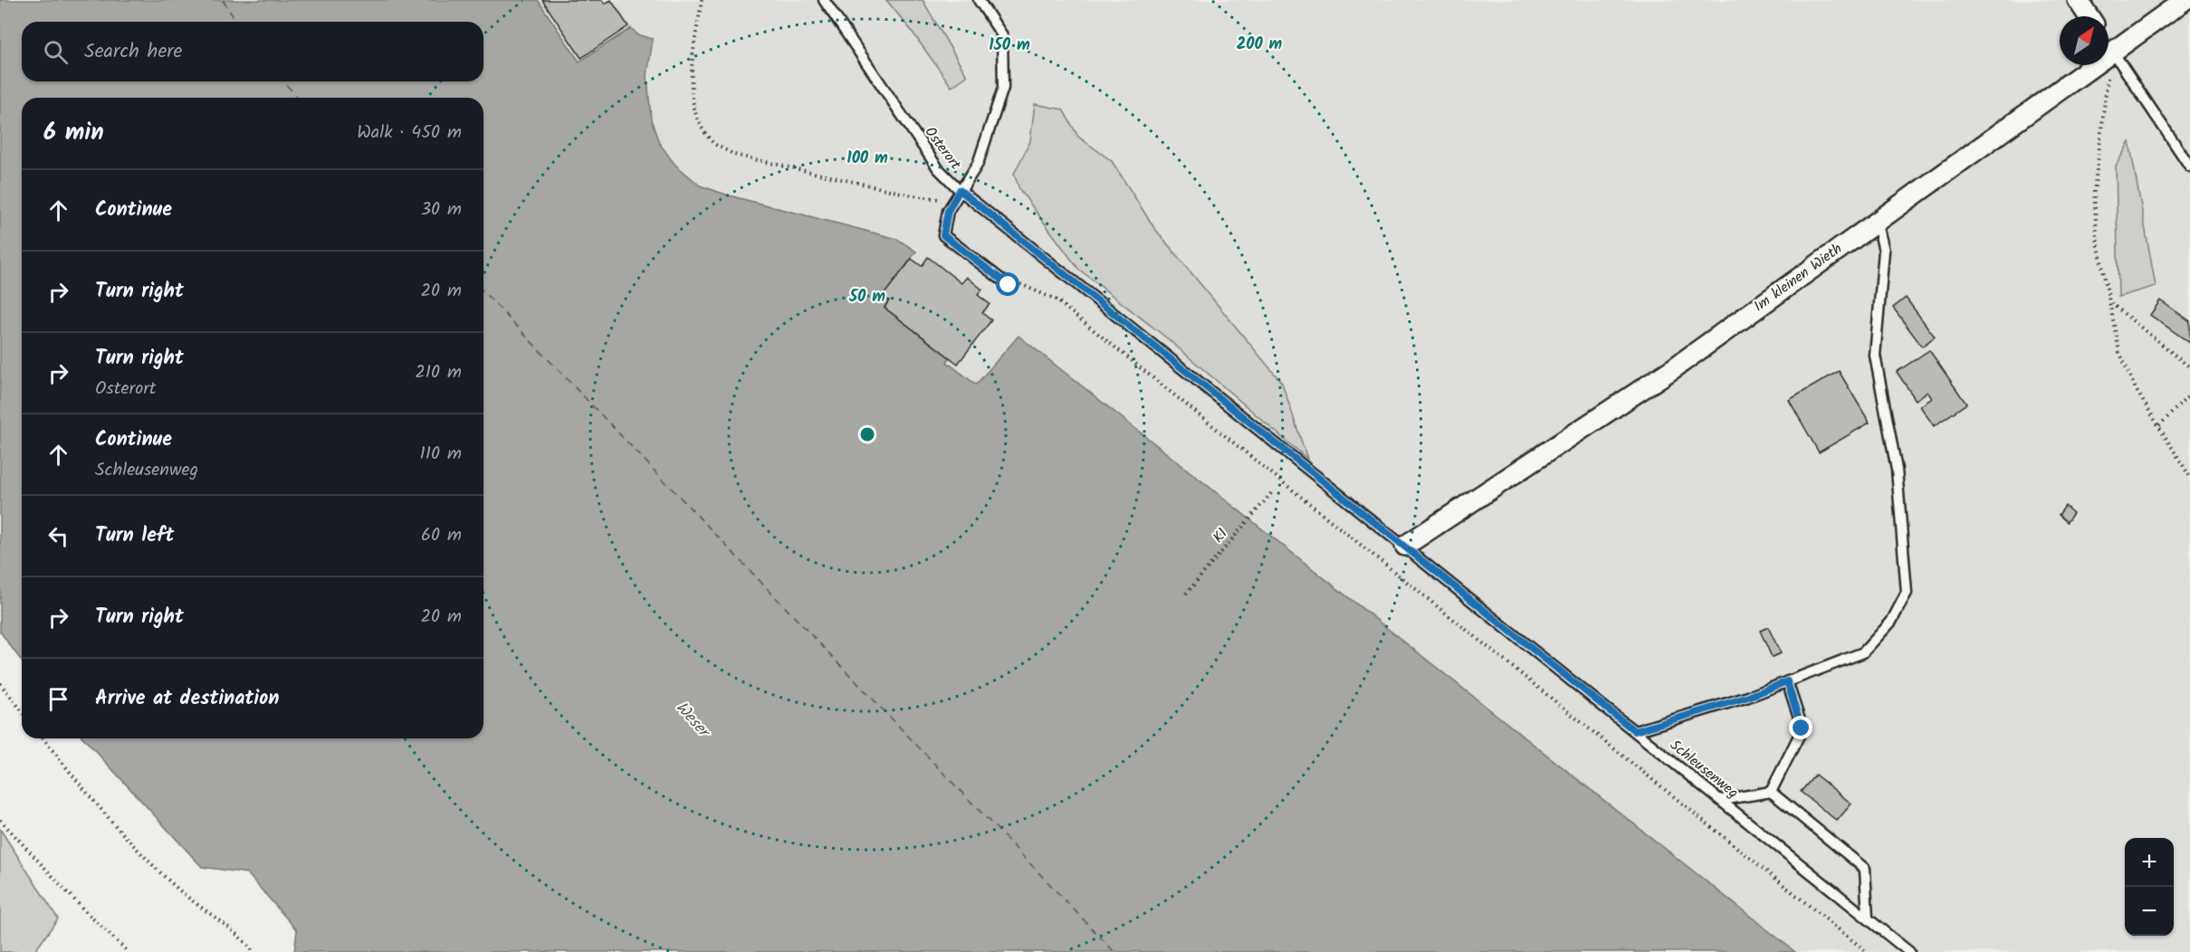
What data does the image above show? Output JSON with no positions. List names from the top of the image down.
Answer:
{
  "streets": {
    "street": ["Im kleinen Wieth"],
    "lane": ["Osterort", "Schleusenweg"],
    "path": ["K1"]
  },
  "crossings": [
    ["Osterort", "Im kleinen Wieth"],
    ["Osterort", "Schleusenweg"],
    ["Im kleinen Wieth", "Schleusenweg"]
  ],
  "water": ["Weser"],
  "north": "top right",
  "page": {
    "search": "Search here",
    "heading": ["6 min", "Walk · 450 m"],
    "list": [
      ["Continue", "30 m"],
      ["Turn right", "20 m"],
      ["Turn right", "Osterort", "210 m"],
      ["Continue", "Schleusenweg", "110 m"],
      ["Turn left", "60 m"],
      ["Turn right", "20 m"],
      "Arrive at destination"
    ],
    "map_buttons": ["+", "−"]
  },
  "rings": [
    "200 m",
    "150 m",
    "100 m",
    "50 m"
  ]
}
